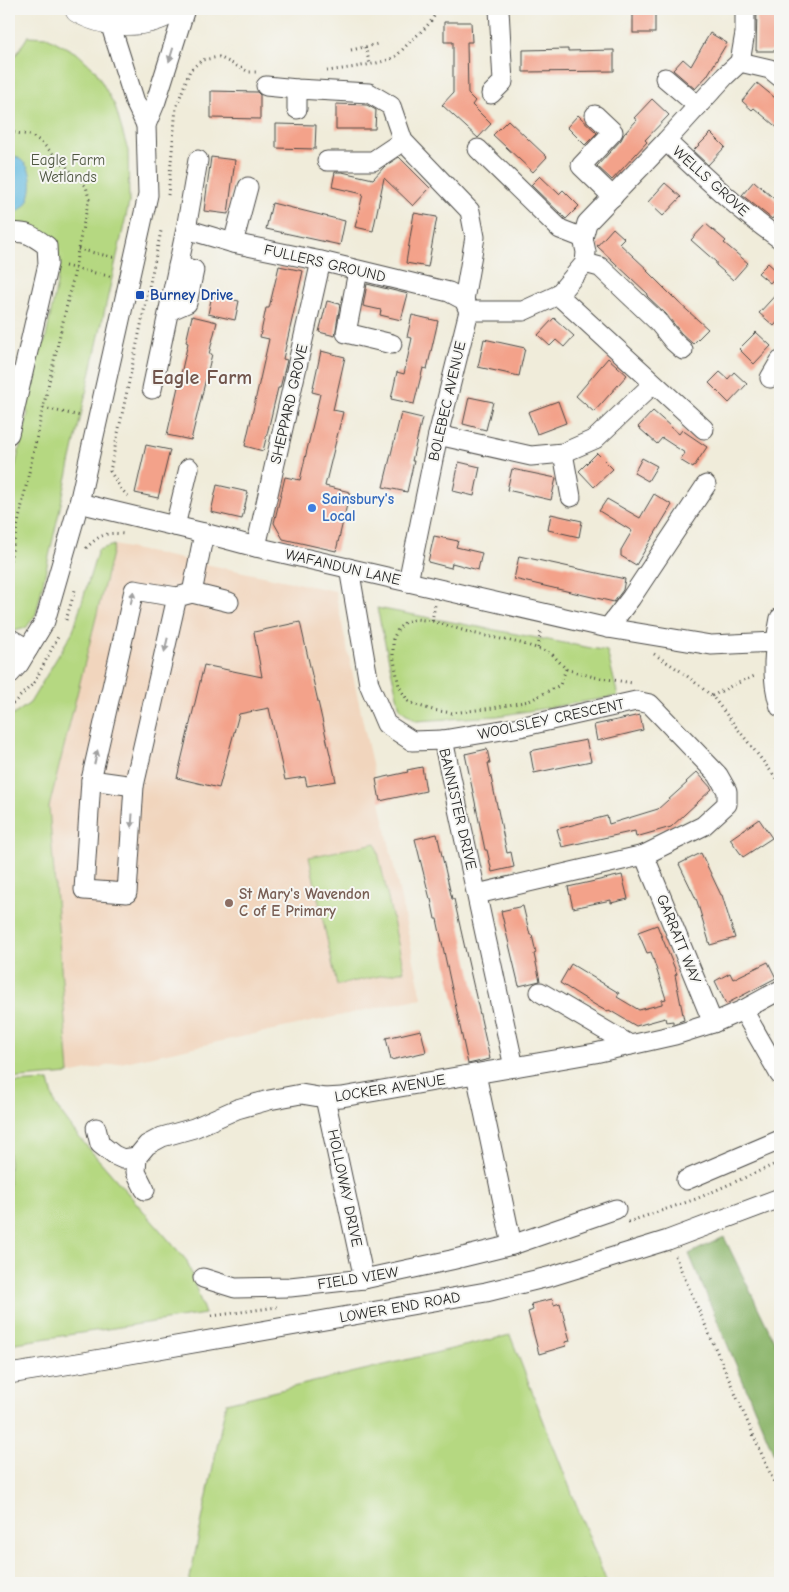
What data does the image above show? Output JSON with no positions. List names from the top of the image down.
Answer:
{
  "streets": {
    "street": [
      "WELLS GROVE",
      "FULLERS GROUND",
      "BOLEBEC AVENUE",
      "SHEPPARD GROVE",
      "WAFANDUN LANE",
      "WOOLSLEY CRESCENT",
      "BANNISTER DRIVE",
      "GARRATT WAY",
      "LOCKER AVENUE",
      "HOLLOWAY DRIVE",
      "FIELD VIEW",
      "LOWER END ROAD"
    ]
  },
  "crossings": [
    ["FULLERS GROUND", "BOLEBEC AVENUE"],
    ["FULLERS GROUND", "SHEPPARD GROVE"],
    ["BOLEBEC AVENUE", "WAFANDUN LANE"],
    ["SHEPPARD GROVE", "WAFANDUN LANE"],
    ["WAFANDUN LANE", "BANNISTER DRIVE"],
    ["WOOLSLEY CRESCENT", "BANNISTER DRIVE"],
    ["WOOLSLEY CRESCENT", "GARRATT WAY"],
    ["BANNISTER DRIVE", "LOCKER AVENUE"],
    ["GARRATT WAY", "LOCKER AVENUE"],
    ["LOCKER AVENUE", "HOLLOWAY DRIVE"],
    ["HOLLOWAY DRIVE", "FIELD VIEW"]
  ],
  "districts": ["Eagle Farm"],
  "parks": ["Eagle Farm Wetlands"],
  "places": {
    "transit": ["Burney Drive"],
    "other": ["Sainsbury's Local", "St Mary's Wavendon C of E Primary"]
  }
}
